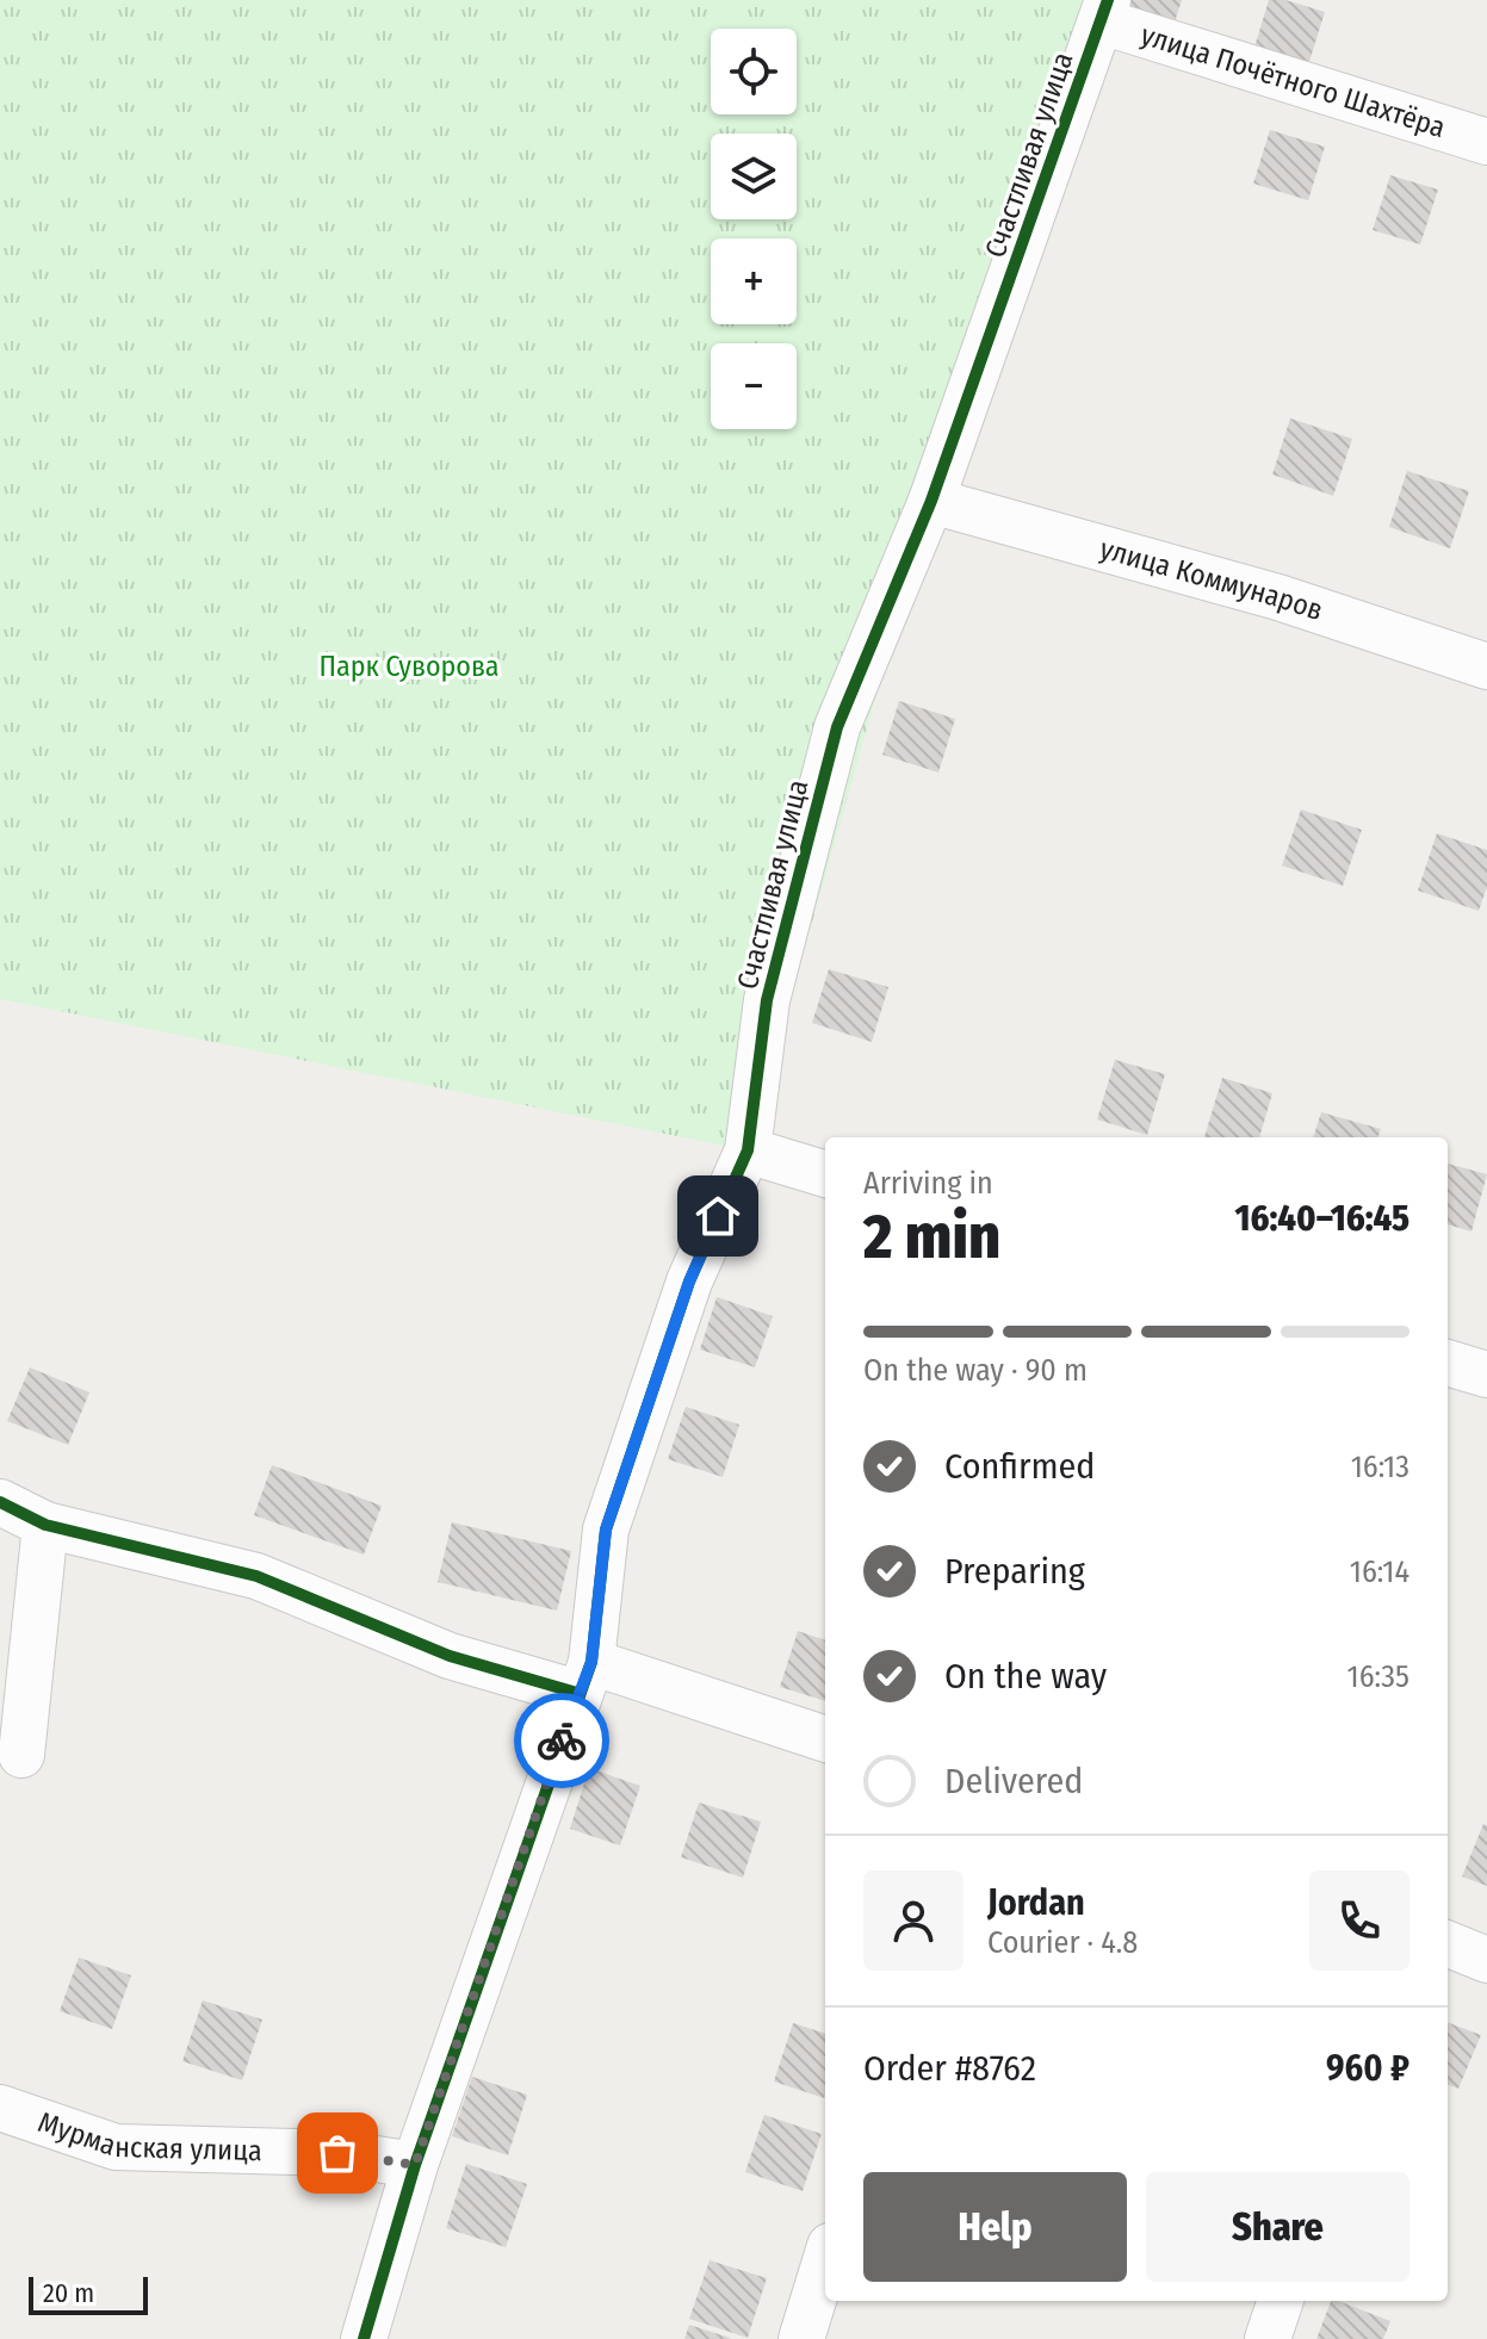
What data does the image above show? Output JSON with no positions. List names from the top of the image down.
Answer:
{
  "streets": {
    "street": [
      "улица Почётного Шахтёра",
      "Счастливая улица",
      "улица Коммунаров",
      "Мурманская улица"
    ]
  },
  "crossings": [
    ["улица Почётного Шахтёра", "Счастливая улица"],
    ["Счастливая улица", "улица Коммунаров"],
    ["Счастливая улица", "Мурманская улица"]
  ],
  "parks": ["Парк Суворова"],
  "scale_bar": "20 m",
  "page": {
    "map_buttons": ["+", "−"],
    "heading": ["2 min", "Arriving in", "16:40–16:45"],
    "panel": [
      "Jordan",
      "Courier · 4.8",
      "Order #8762",
      "960 ₽"
    ],
    "bar": "On the way · 90 m",
    "list": [
      ["Confirmed", "16:13"],
      ["Preparing", "16:14"],
      ["On the way", "16:35"],
      "Delivered"
    ],
    "buttons": ["Help", "Share"],
    "scale": "20 m"
  }
}
